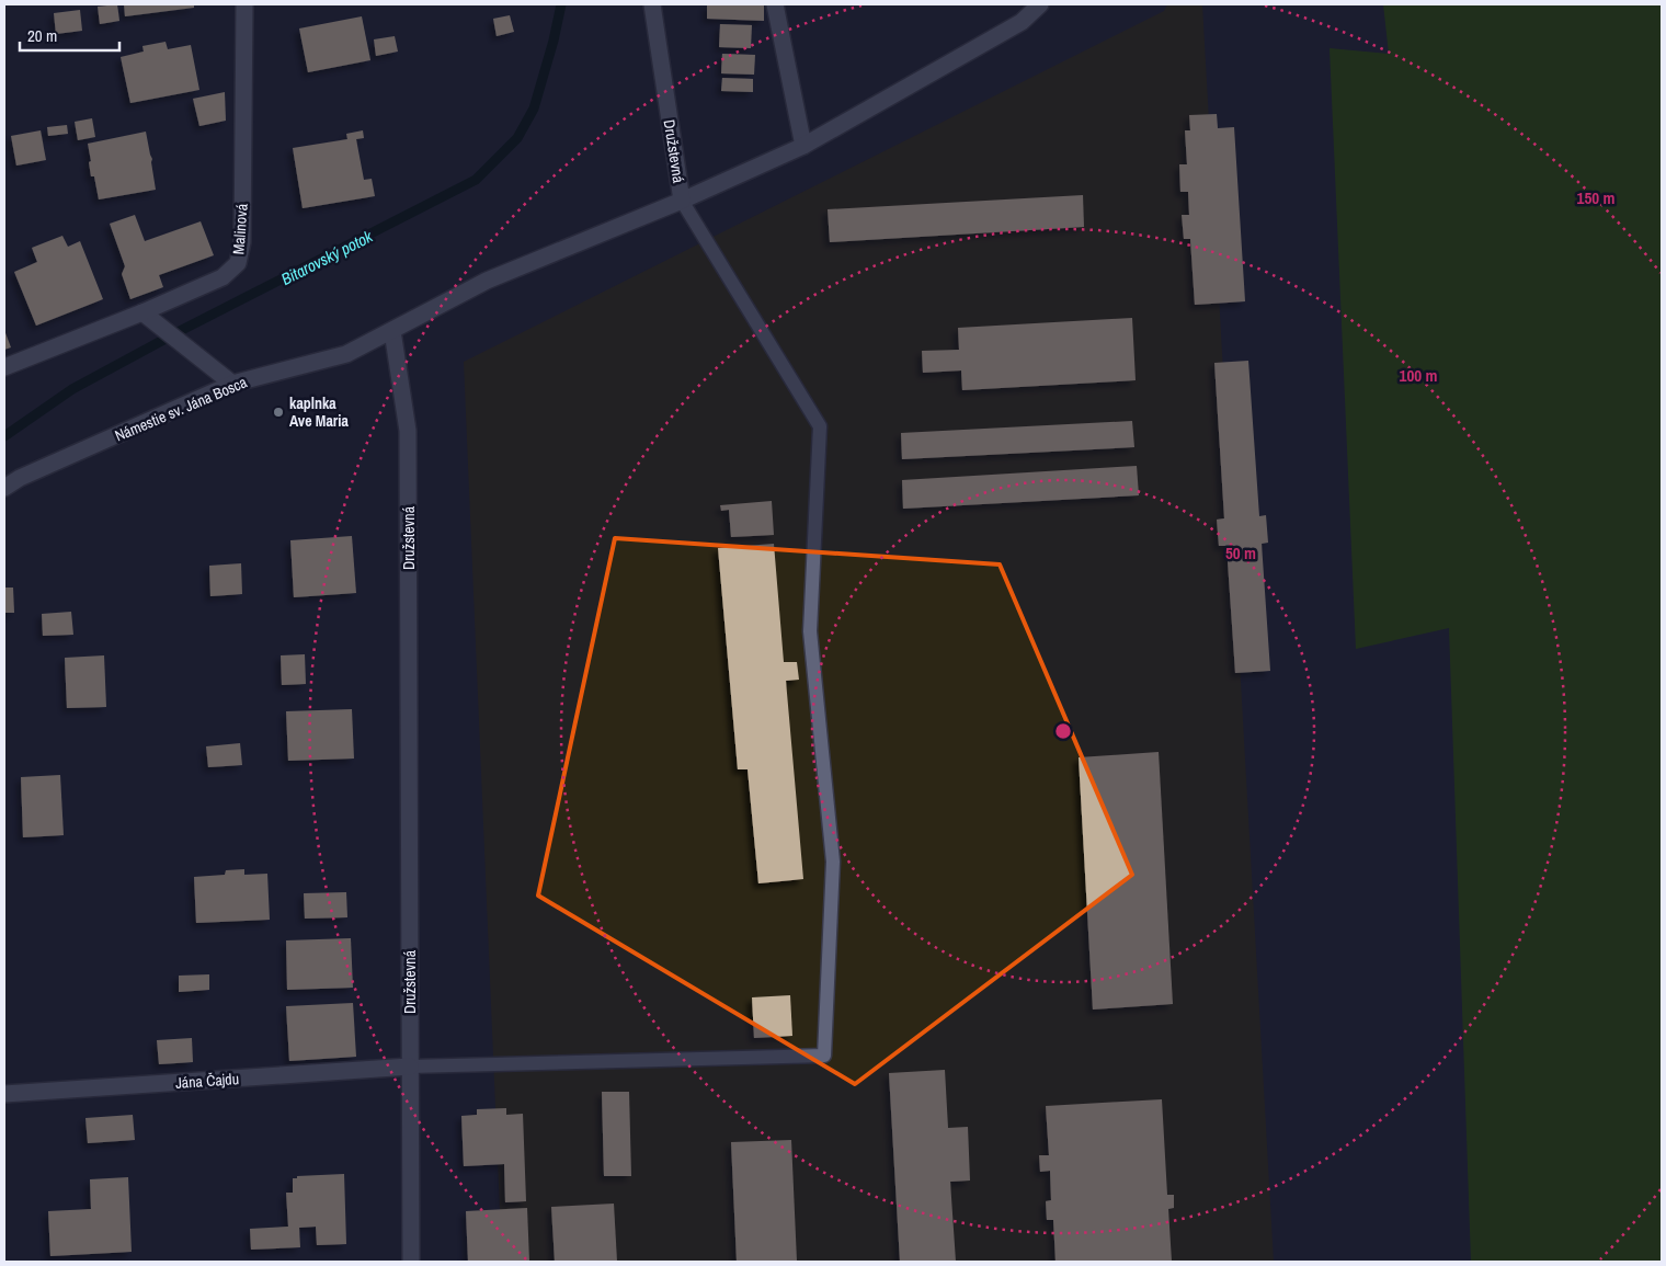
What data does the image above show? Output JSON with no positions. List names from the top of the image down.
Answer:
{
  "streets": {
    "street": [
      "Družstevná",
      "Malinová",
      "Námestie sv. Jána Bosca",
      "Jána Čajdu"
    ]
  },
  "crossings": [
    ["Družstevná", "Námestie sv. Jána Bosca"],
    ["Družstevná", "Jána Čajdu"]
  ],
  "water": ["Bitarovský potok"],
  "places": ["kaplnka Ave Maria"],
  "scale_bar": "20 m",
  "rings": ["150 m", "100 m", "50 m"]
}
